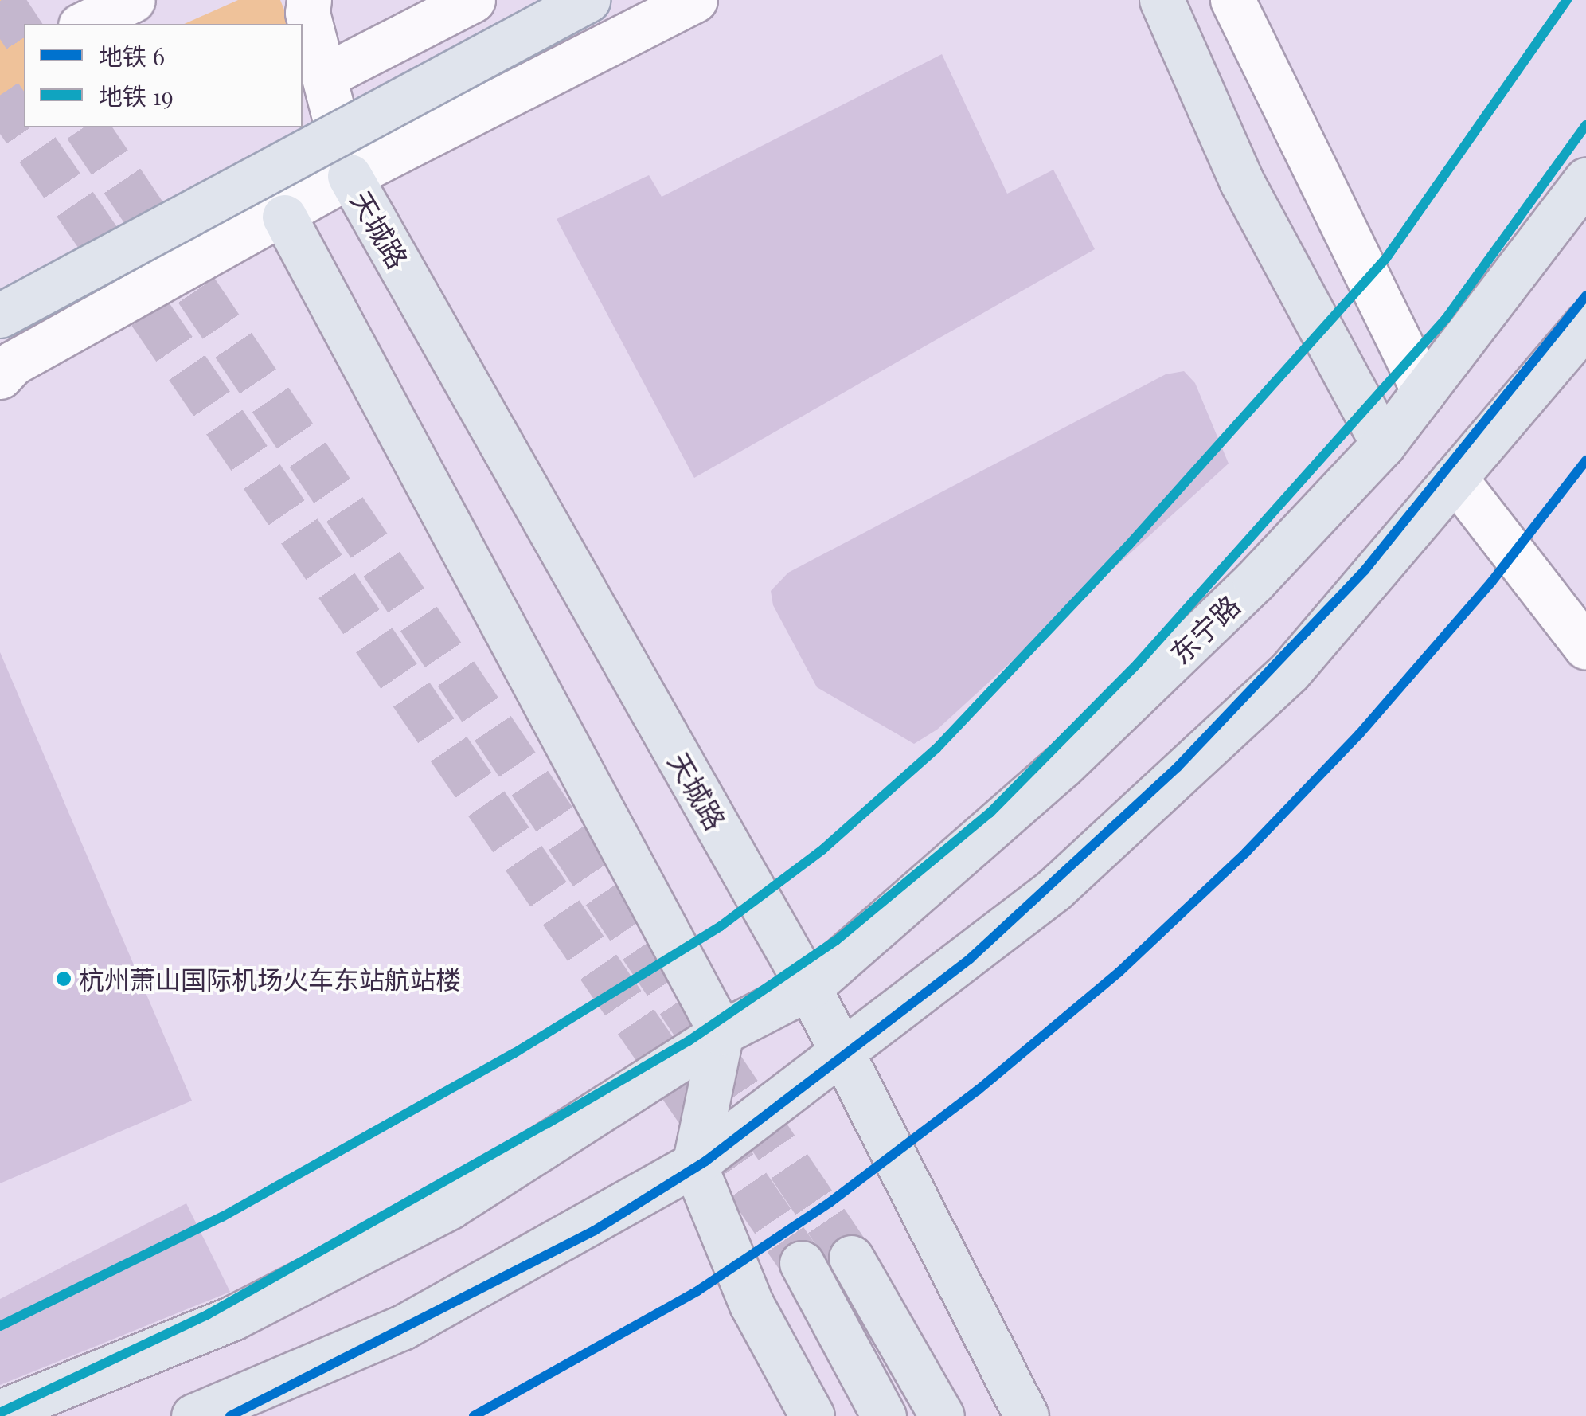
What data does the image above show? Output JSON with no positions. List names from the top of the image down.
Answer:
{
  "streets": {
    "main road": ["天城路", "东宁路"]
  },
  "crossings": [
    ["天城路", "东宁路"]
  ],
  "places": ["杭州萧山国际机场火车东站航站楼"],
  "lines": ["metro line 19", "metro line 6"],
  "legend": ["地铁 6", "地铁 19"]
}
